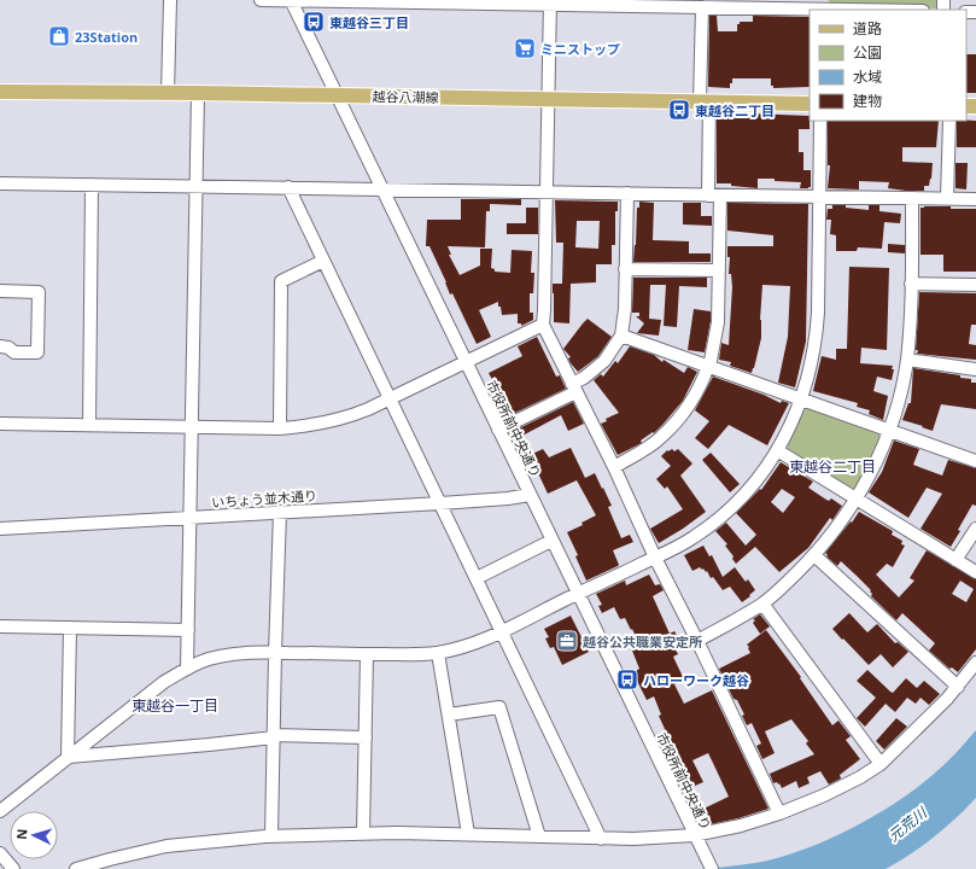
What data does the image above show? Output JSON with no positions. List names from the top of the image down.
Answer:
{
  "streets": {
    "main road": ["越谷八潮線"],
    "street": ["市役所前中央通り", "いちょう並木通り"]
  },
  "crossings": [
    ["越谷八潮線", "市役所前中央通り"],
    ["市役所前中央通り", "いちょう並木通り"]
  ],
  "districts": ["東越谷二丁目", "東越谷一丁目"],
  "water": ["元荒川"],
  "places": {
    "bus stop": ["東越谷三丁目", "東越谷二丁目", "ハローワーク越谷"],
    "shop": ["23Station"],
    "supermarket": ["ミニストップ"],
    "office": ["越谷公共職業安定所"]
  },
  "legend": [
    "道路",
    "公園",
    "水域",
    "建物"
  ],
  "north": "left"
}
